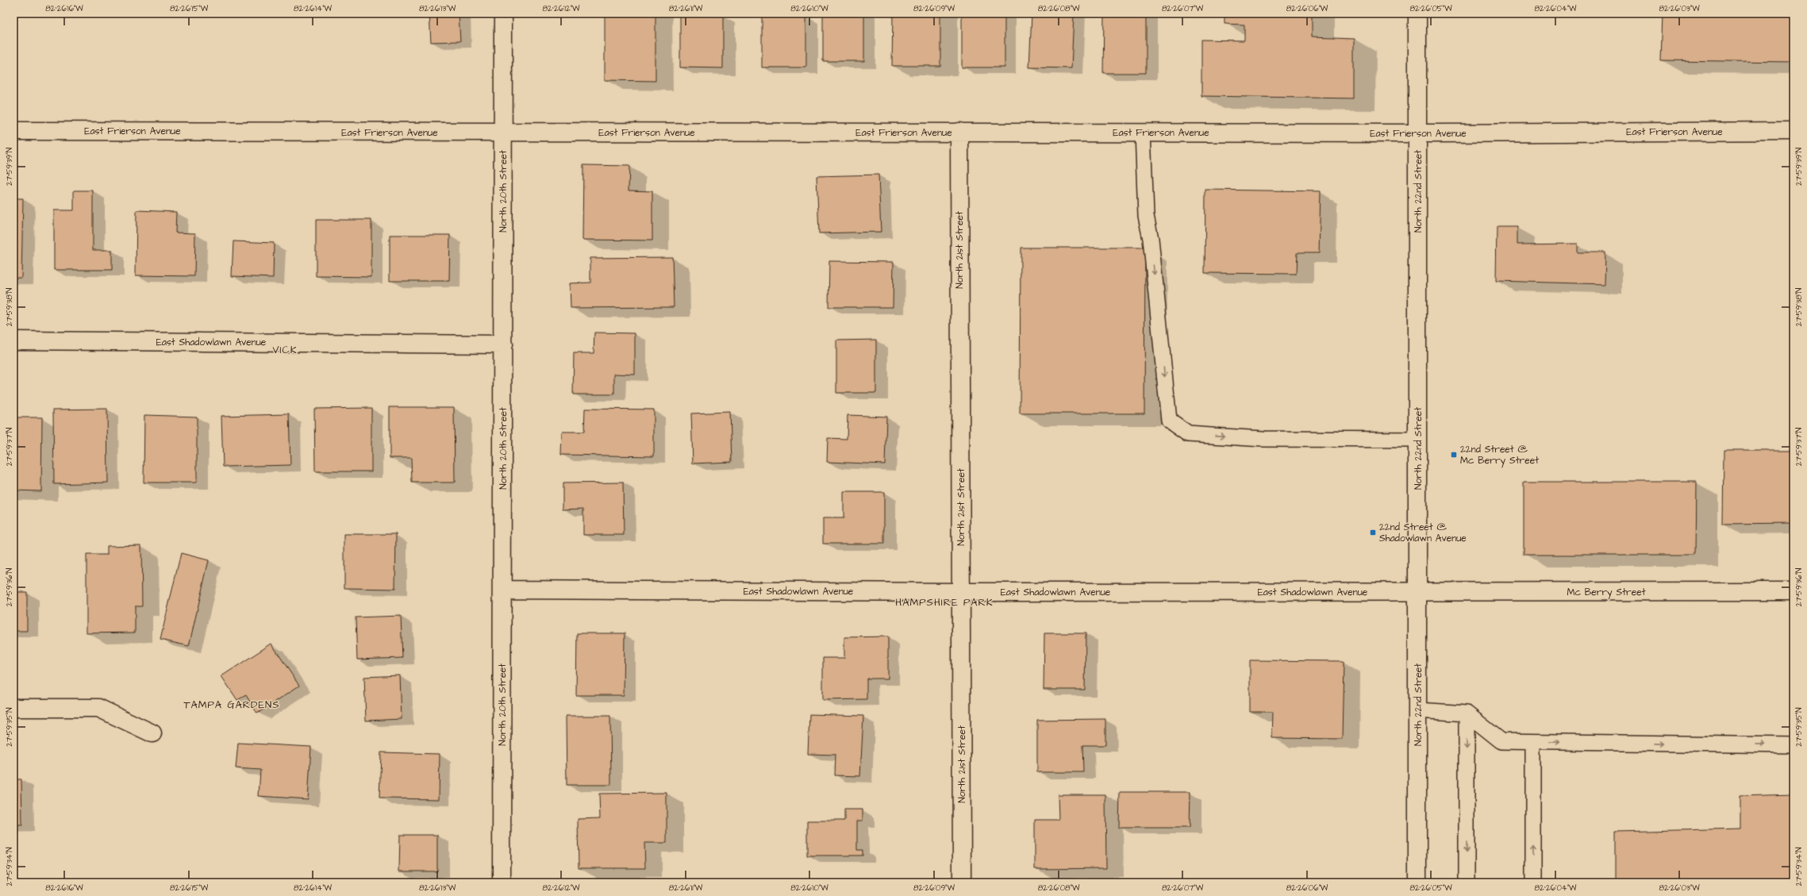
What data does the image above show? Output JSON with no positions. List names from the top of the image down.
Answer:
{
  "streets": {
    "street": [
      "East Frierson Avenue",
      "North 20th Street",
      "North 22nd Street",
      "North 21st Street",
      "East Shadowlawn Avenue",
      "Mc Berry Street"
    ]
  },
  "crossings": [
    ["East Frierson Avenue", "North 20th Street"],
    ["East Frierson Avenue", "North 22nd Street"],
    ["East Frierson Avenue", "North 21st Street"],
    ["North 20th Street", "East Shadowlawn Avenue"],
    ["North 22nd Street", "East Shadowlawn Avenue"],
    ["North 22nd Street", "Mc Berry Street"],
    ["North 21st Street", "East Shadowlawn Avenue"],
    ["East Shadowlawn Avenue", "Mc Berry Street"]
  ],
  "districts": ["VICK", "HAMPSHIRE PARK", "TAMPA GARDENS"],
  "places": {
    "transit": ["22nd Street @ Mc Berry Street", "22nd Street @ Shadowlawn Avenue"]
  },
  "coordinates": [
    "82°26'16\"W",
    "82°26'15\"W",
    "82°26'14\"W",
    "82°26'13\"W",
    "82°26'12\"W",
    "82°26'11\"W",
    "82°26'10\"W",
    "82°26'09\"W",
    "82°26'08\"W",
    "82°26'07\"W",
    "82°26'06\"W",
    "82°26'05\"W",
    "82°26'04\"W",
    "82°26'03\"W",
    "27°59'39\"N",
    "27°59'38\"N",
    "27°59'37\"N",
    "27°59'36\"N",
    "27°59'35\"N",
    "27°59'34\"N"
  ]
}
